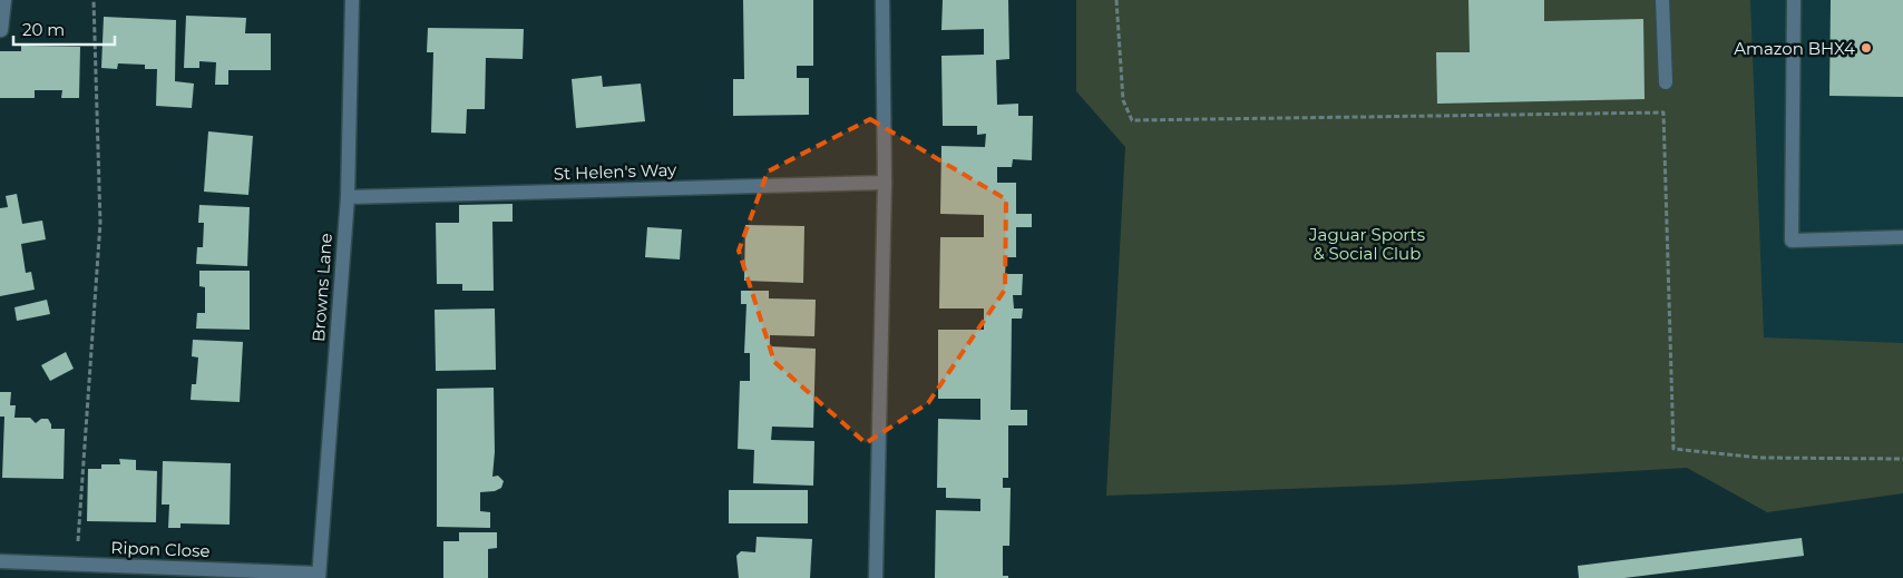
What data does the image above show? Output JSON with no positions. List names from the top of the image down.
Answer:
{
  "streets": {
    "street": ["St Helen's Way", "Browns Lane", "Ripon Close"]
  },
  "crossings": [
    ["St Helen's Way", "Browns Lane"],
    ["Browns Lane", "Ripon Close"]
  ],
  "parks": ["Jaguar Sports & Social Club"],
  "places": ["Amazon BHX4"],
  "scale_bar": "20 m"
}
